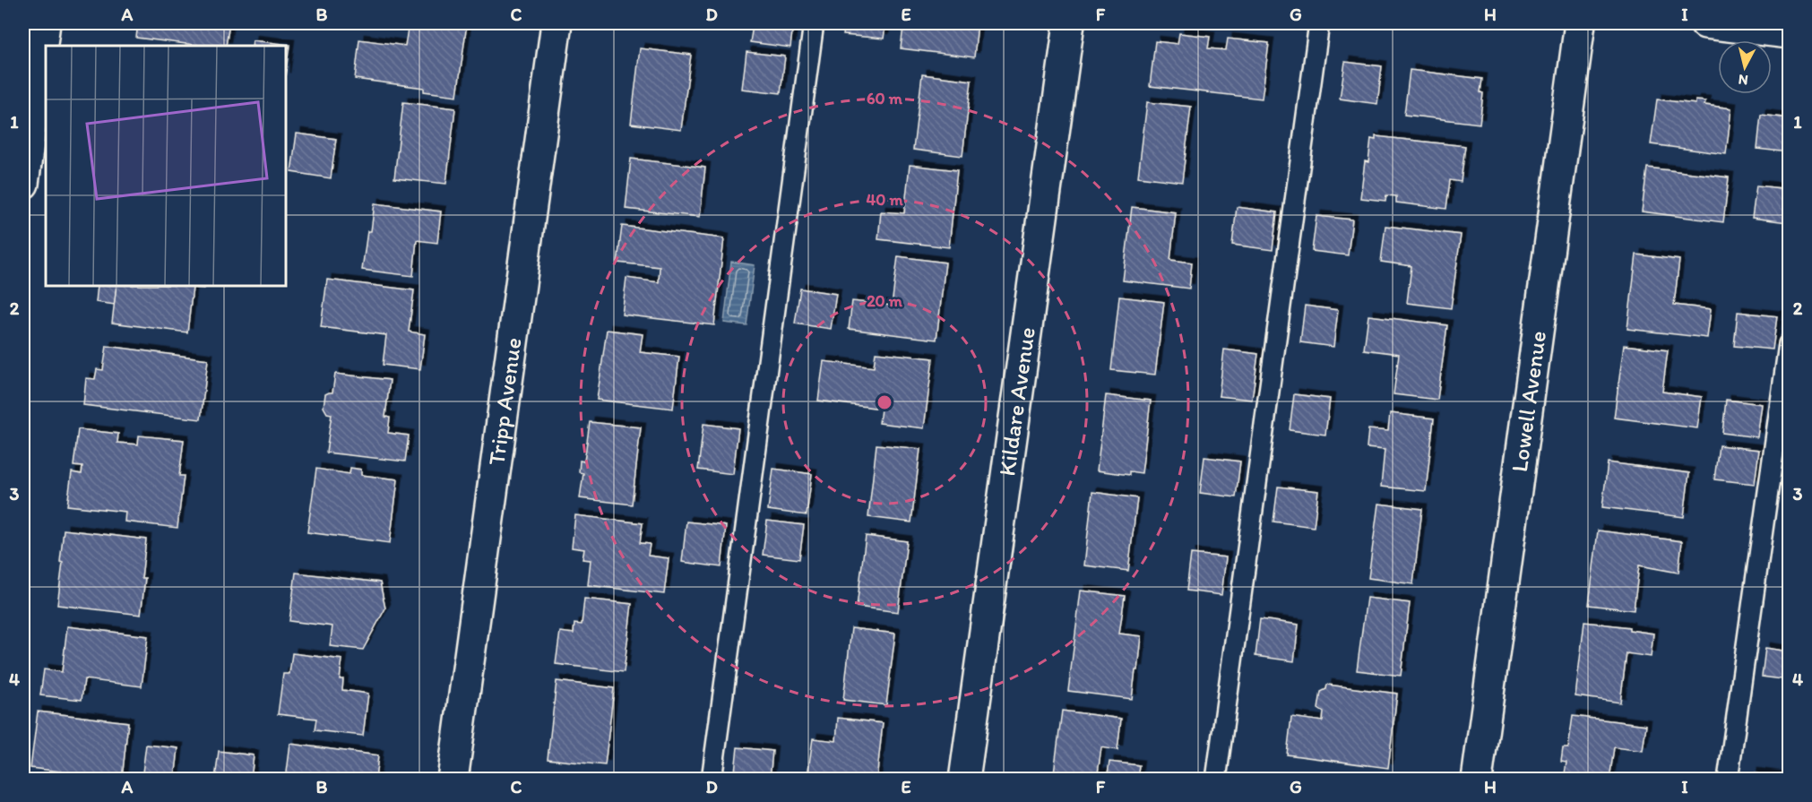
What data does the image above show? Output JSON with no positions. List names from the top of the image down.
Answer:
{
  "streets": {
    "street": ["Tripp Avenue", "Kildare Avenue", "Lowell Avenue"]
  },
  "north": "bottom",
  "grid": {
    "columns": [
      "A",
      "B",
      "C",
      "D",
      "E",
      "F",
      "G",
      "H",
      "I"
    ],
    "rows": [
      "1",
      "2",
      "3",
      "4"
    ]
  },
  "rings": ["60 m", "40 m", "20 m"]
}
